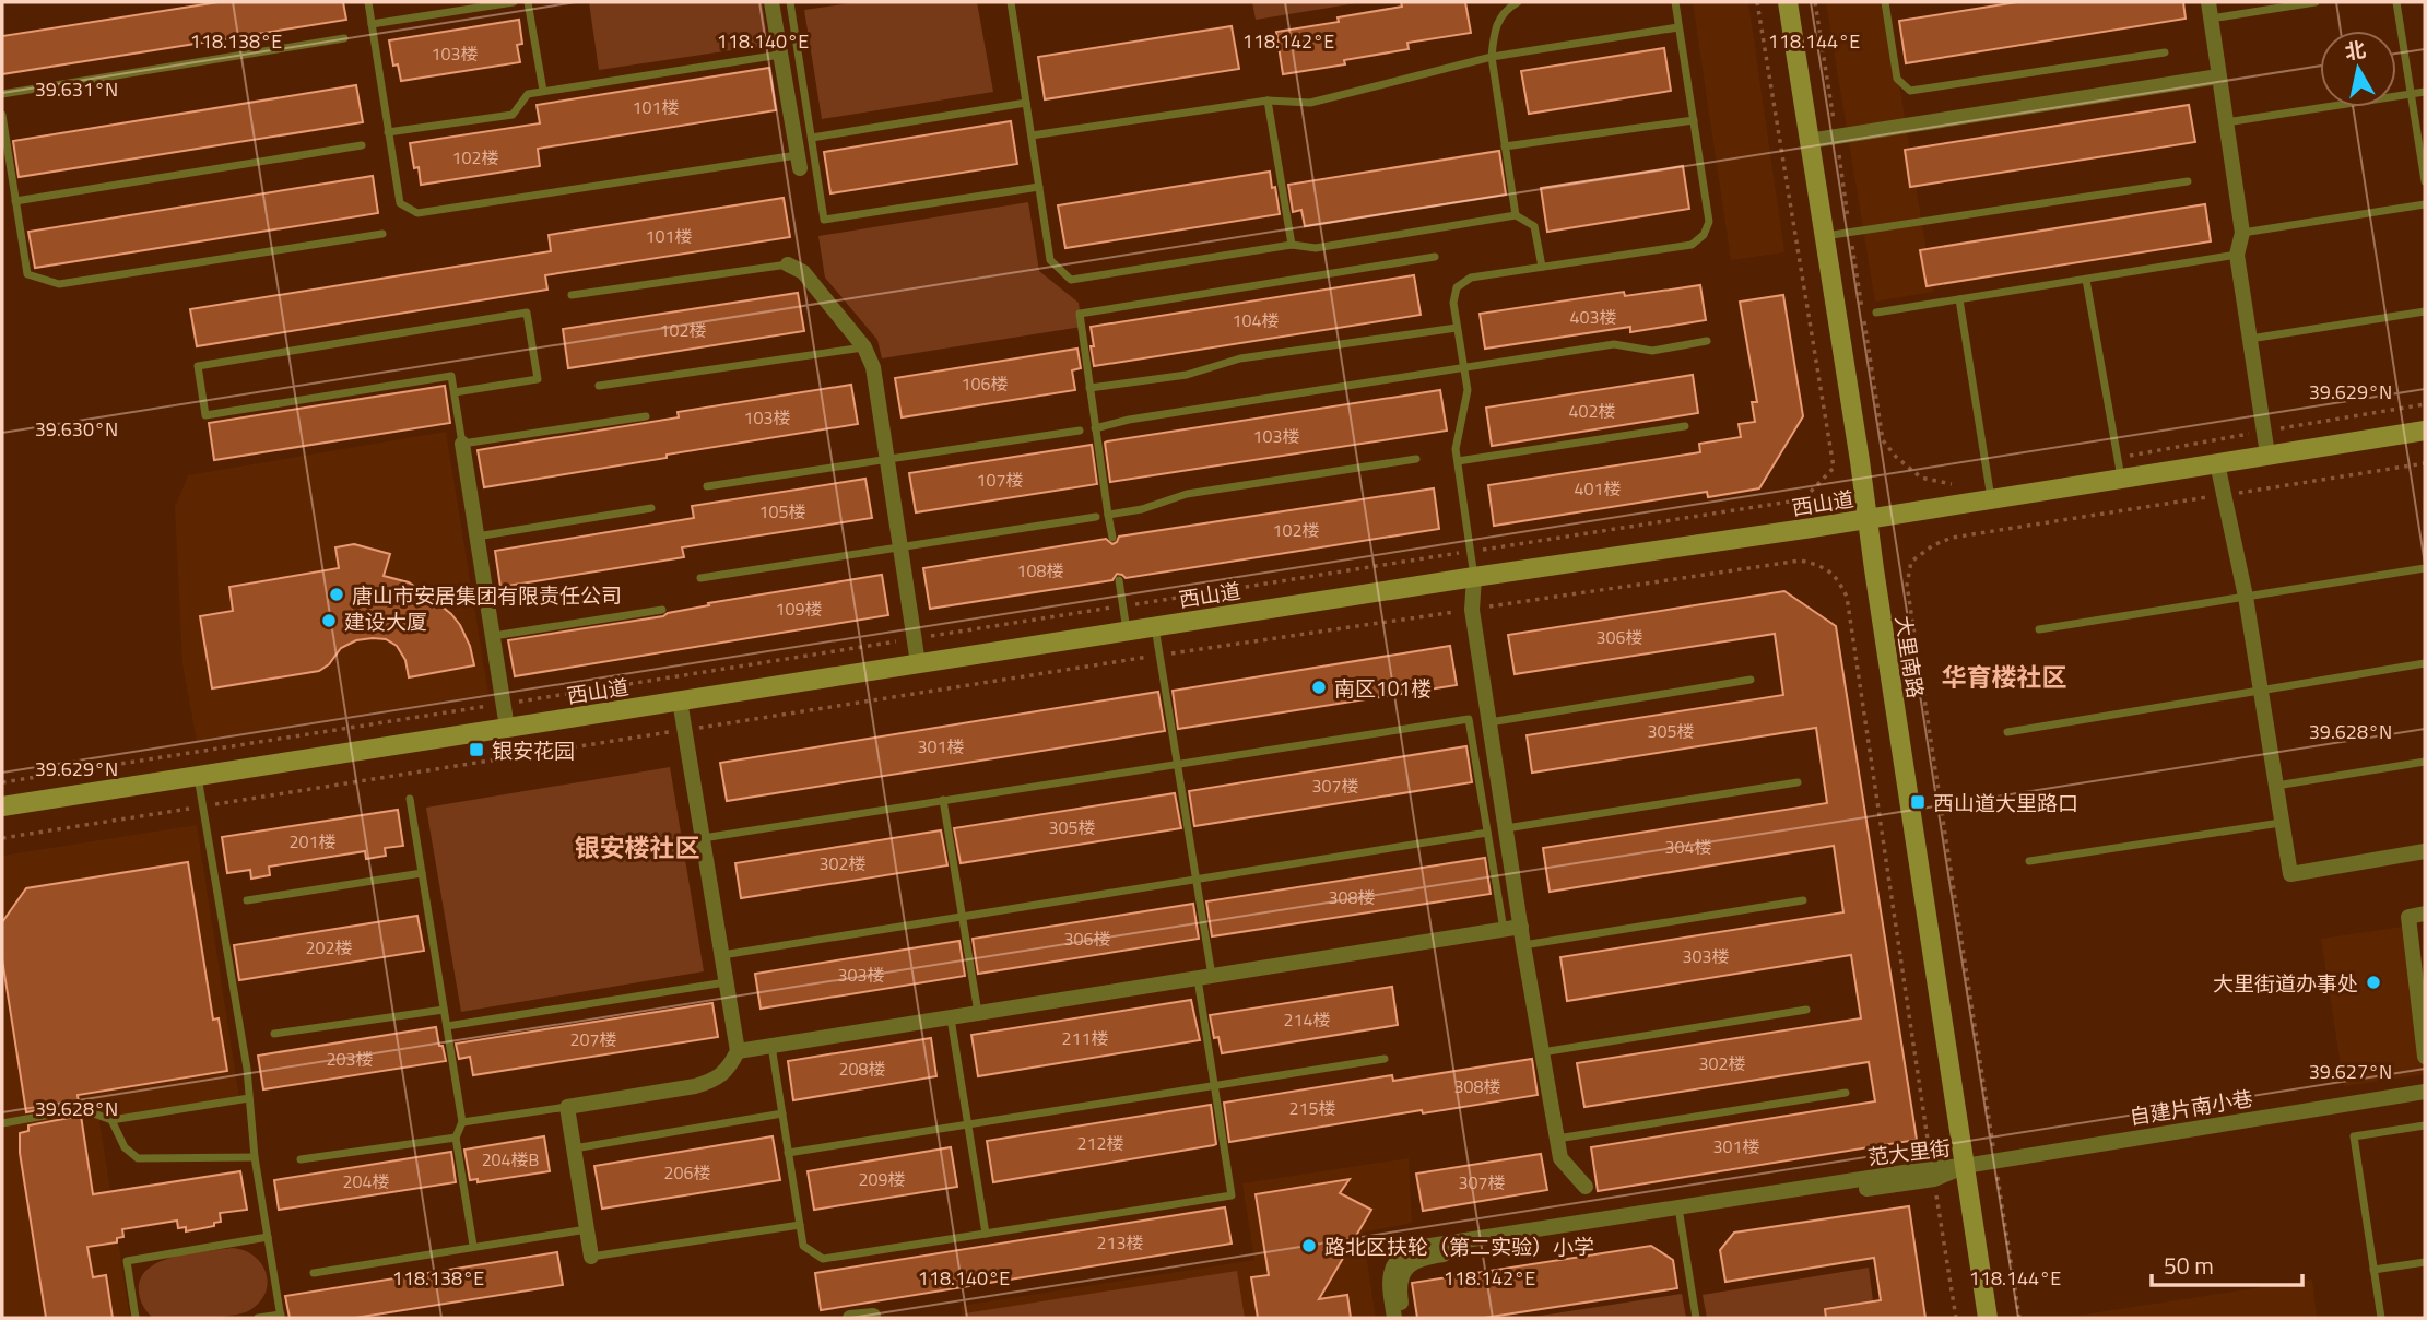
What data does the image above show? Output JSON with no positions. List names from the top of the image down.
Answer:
{
  "streets": {
    "street": [
      "西山道",
      "大里南路",
      "自建片南小巷",
      "范大里街"
    ]
  },
  "crossings": [
    ["西山道", "大里南路"],
    ["大里南路", "自建片南小巷"],
    ["大里南路", "范大里街"],
    ["自建片南小巷", "范大里街"]
  ],
  "districts": ["华育楼社区", "银安楼社区"],
  "places": {
    "other": [
      "唐山市安居集团有限责任公司",
      "建设大厦",
      "南区101楼",
      "大里街道办事处",
      "路北区扶轮（第二实验）小学"
    ],
    "transit": ["银安花园", "西山道大里路口"]
  },
  "house_numbers": [
    "103楼",
    "101楼",
    "102楼",
    "101楼",
    "403楼",
    "104楼",
    "102楼",
    "106楼",
    "402楼",
    "103楼",
    "103楼",
    "107楼",
    "401楼",
    "105楼",
    "102楼",
    "108楼",
    "109楼",
    "306楼",
    "305楼",
    "301楼",
    "307楼",
    "305楼",
    "201楼",
    "304楼",
    "302楼",
    "308楼",
    "306楼",
    "202楼",
    "303楼",
    "303楼",
    "214楼",
    "211楼",
    "207楼",
    "203楼",
    "302楼",
    "208楼",
    "308楼",
    "215楼",
    "212楼",
    "301楼",
    "204楼B",
    "206楼",
    "209楼",
    "204楼",
    "307楼",
    "213楼"
  ],
  "scale_bar": "50 m",
  "north": "top",
  "coordinates": [
    "118.144°E",
    "118.138°E",
    "118.140°E",
    "118.142°E",
    "39.631°N",
    "39.629°N",
    "39.630°N",
    "39.628°N",
    "39.627°N"
  ]
}
